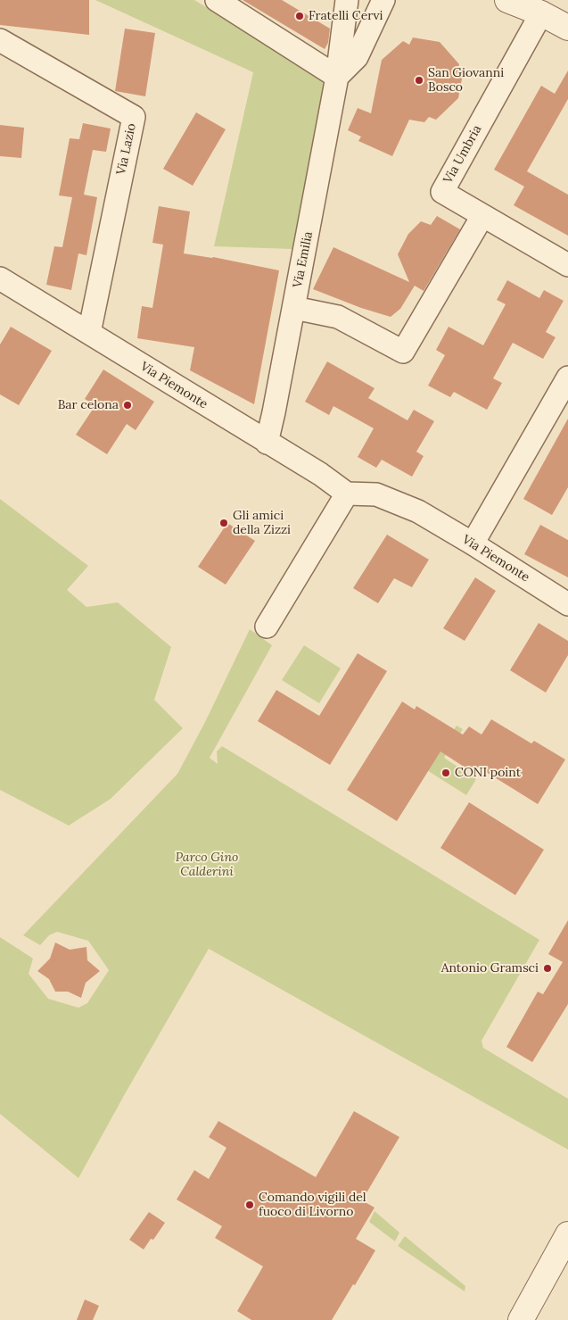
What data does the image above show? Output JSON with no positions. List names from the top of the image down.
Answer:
{
  "streets": {
    "street": [
      "Via Lazio",
      "Via Umbria",
      "Via Emilia",
      "Via Piemonte"
    ]
  },
  "crossings": [
    ["Via Lazio", "Via Piemonte"],
    ["Via Emilia", "Via Piemonte"]
  ],
  "parks": ["Parco Gino Calderini"],
  "places": [
    "Fratelli Cervi",
    "San Giovanni Bosco",
    "Bar celona",
    "Gli amici della Zizzi",
    "CONI point",
    "Antonio Gramsci",
    "Comando vigili del fuoco di Livorno"
  ]
}
